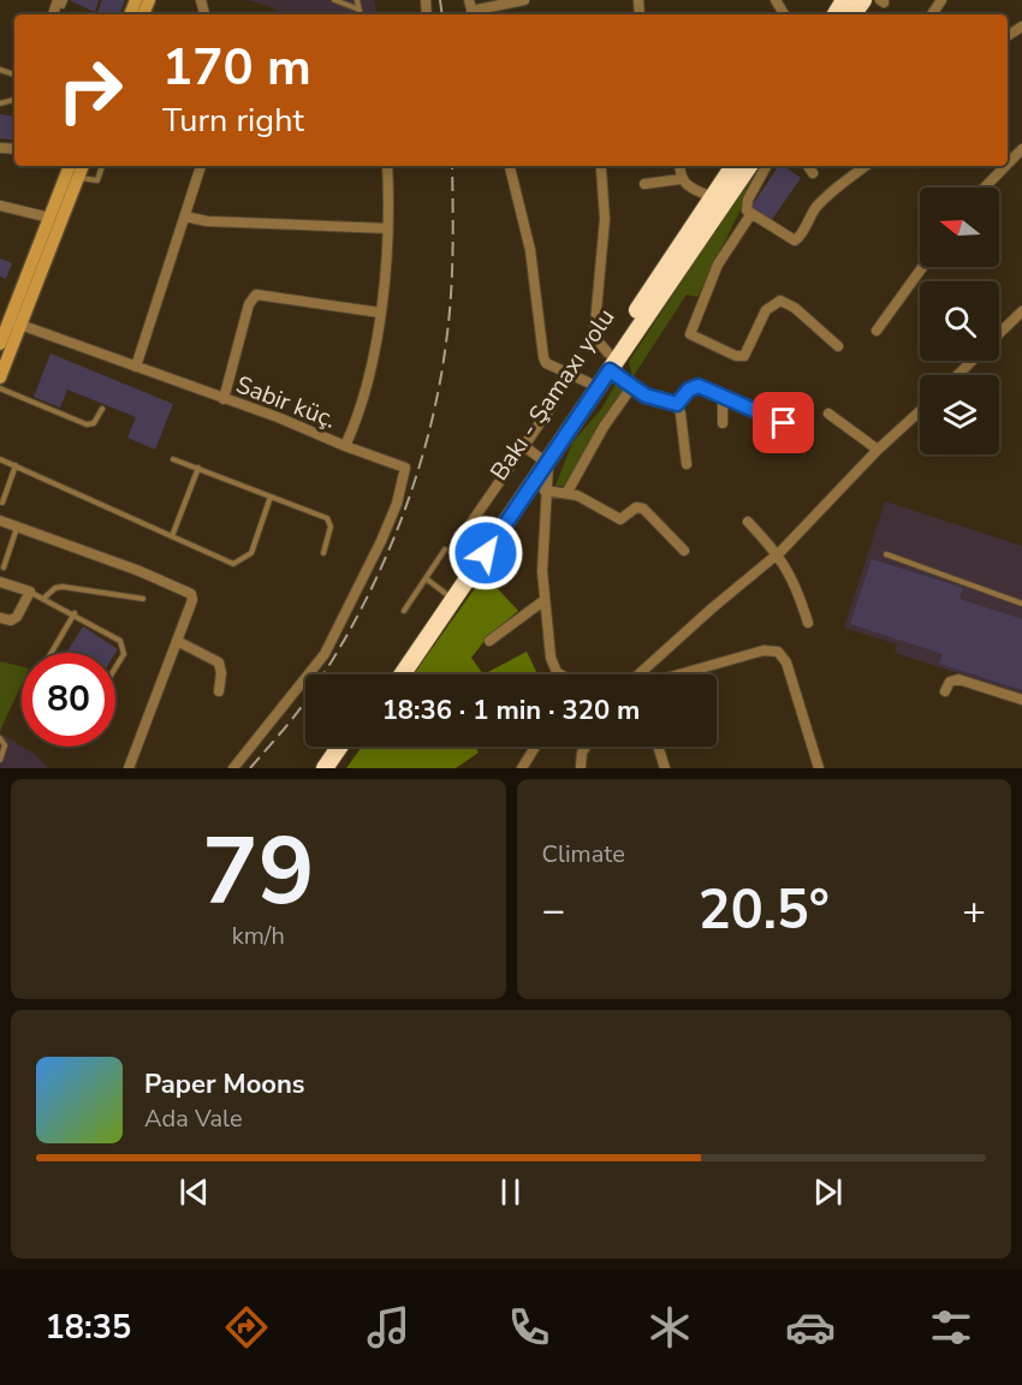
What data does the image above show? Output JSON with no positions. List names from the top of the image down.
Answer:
{
  "streets": {
    "highway": ["Bakı - Şamaxı yolu"],
    "street": ["Sabir küç."]
  },
  "north": "left",
  "page": {
    "turn": ["170 m", "Turn right"],
    "limit": "80",
    "trip": "18:36 · 1 min · 320 m",
    "tile": [
      ["79", "km/h"],
      "Climate"
    ],
    "heat": ["−", "20.5°", "+"],
    "song": ["Paper Moons", "Ada Vale"],
    "tabs": "18:35"
  }
}
